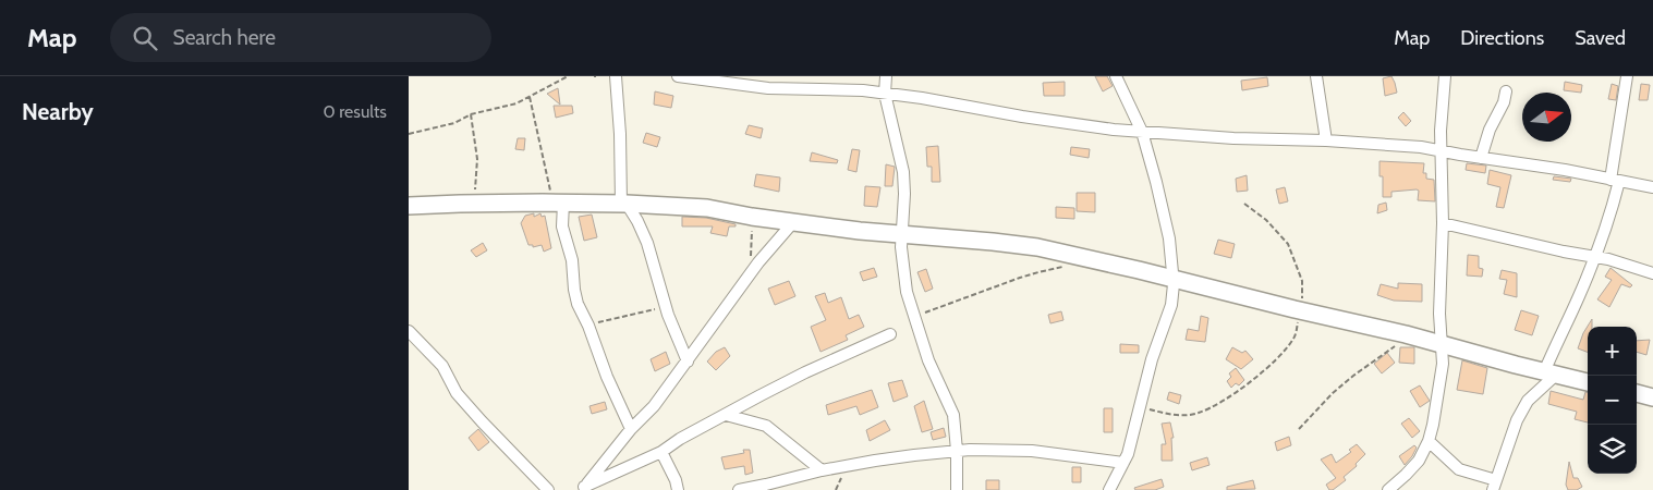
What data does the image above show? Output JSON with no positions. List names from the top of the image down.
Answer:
{
  "north": "right",
  "page": {
    "header": "Map",
    "search": "Search here",
    "nav": ["Map", "Directions", "Saved"],
    "heading": ["Nearby", "0 results"],
    "map_buttons": ["+", "−"]
  }
}
